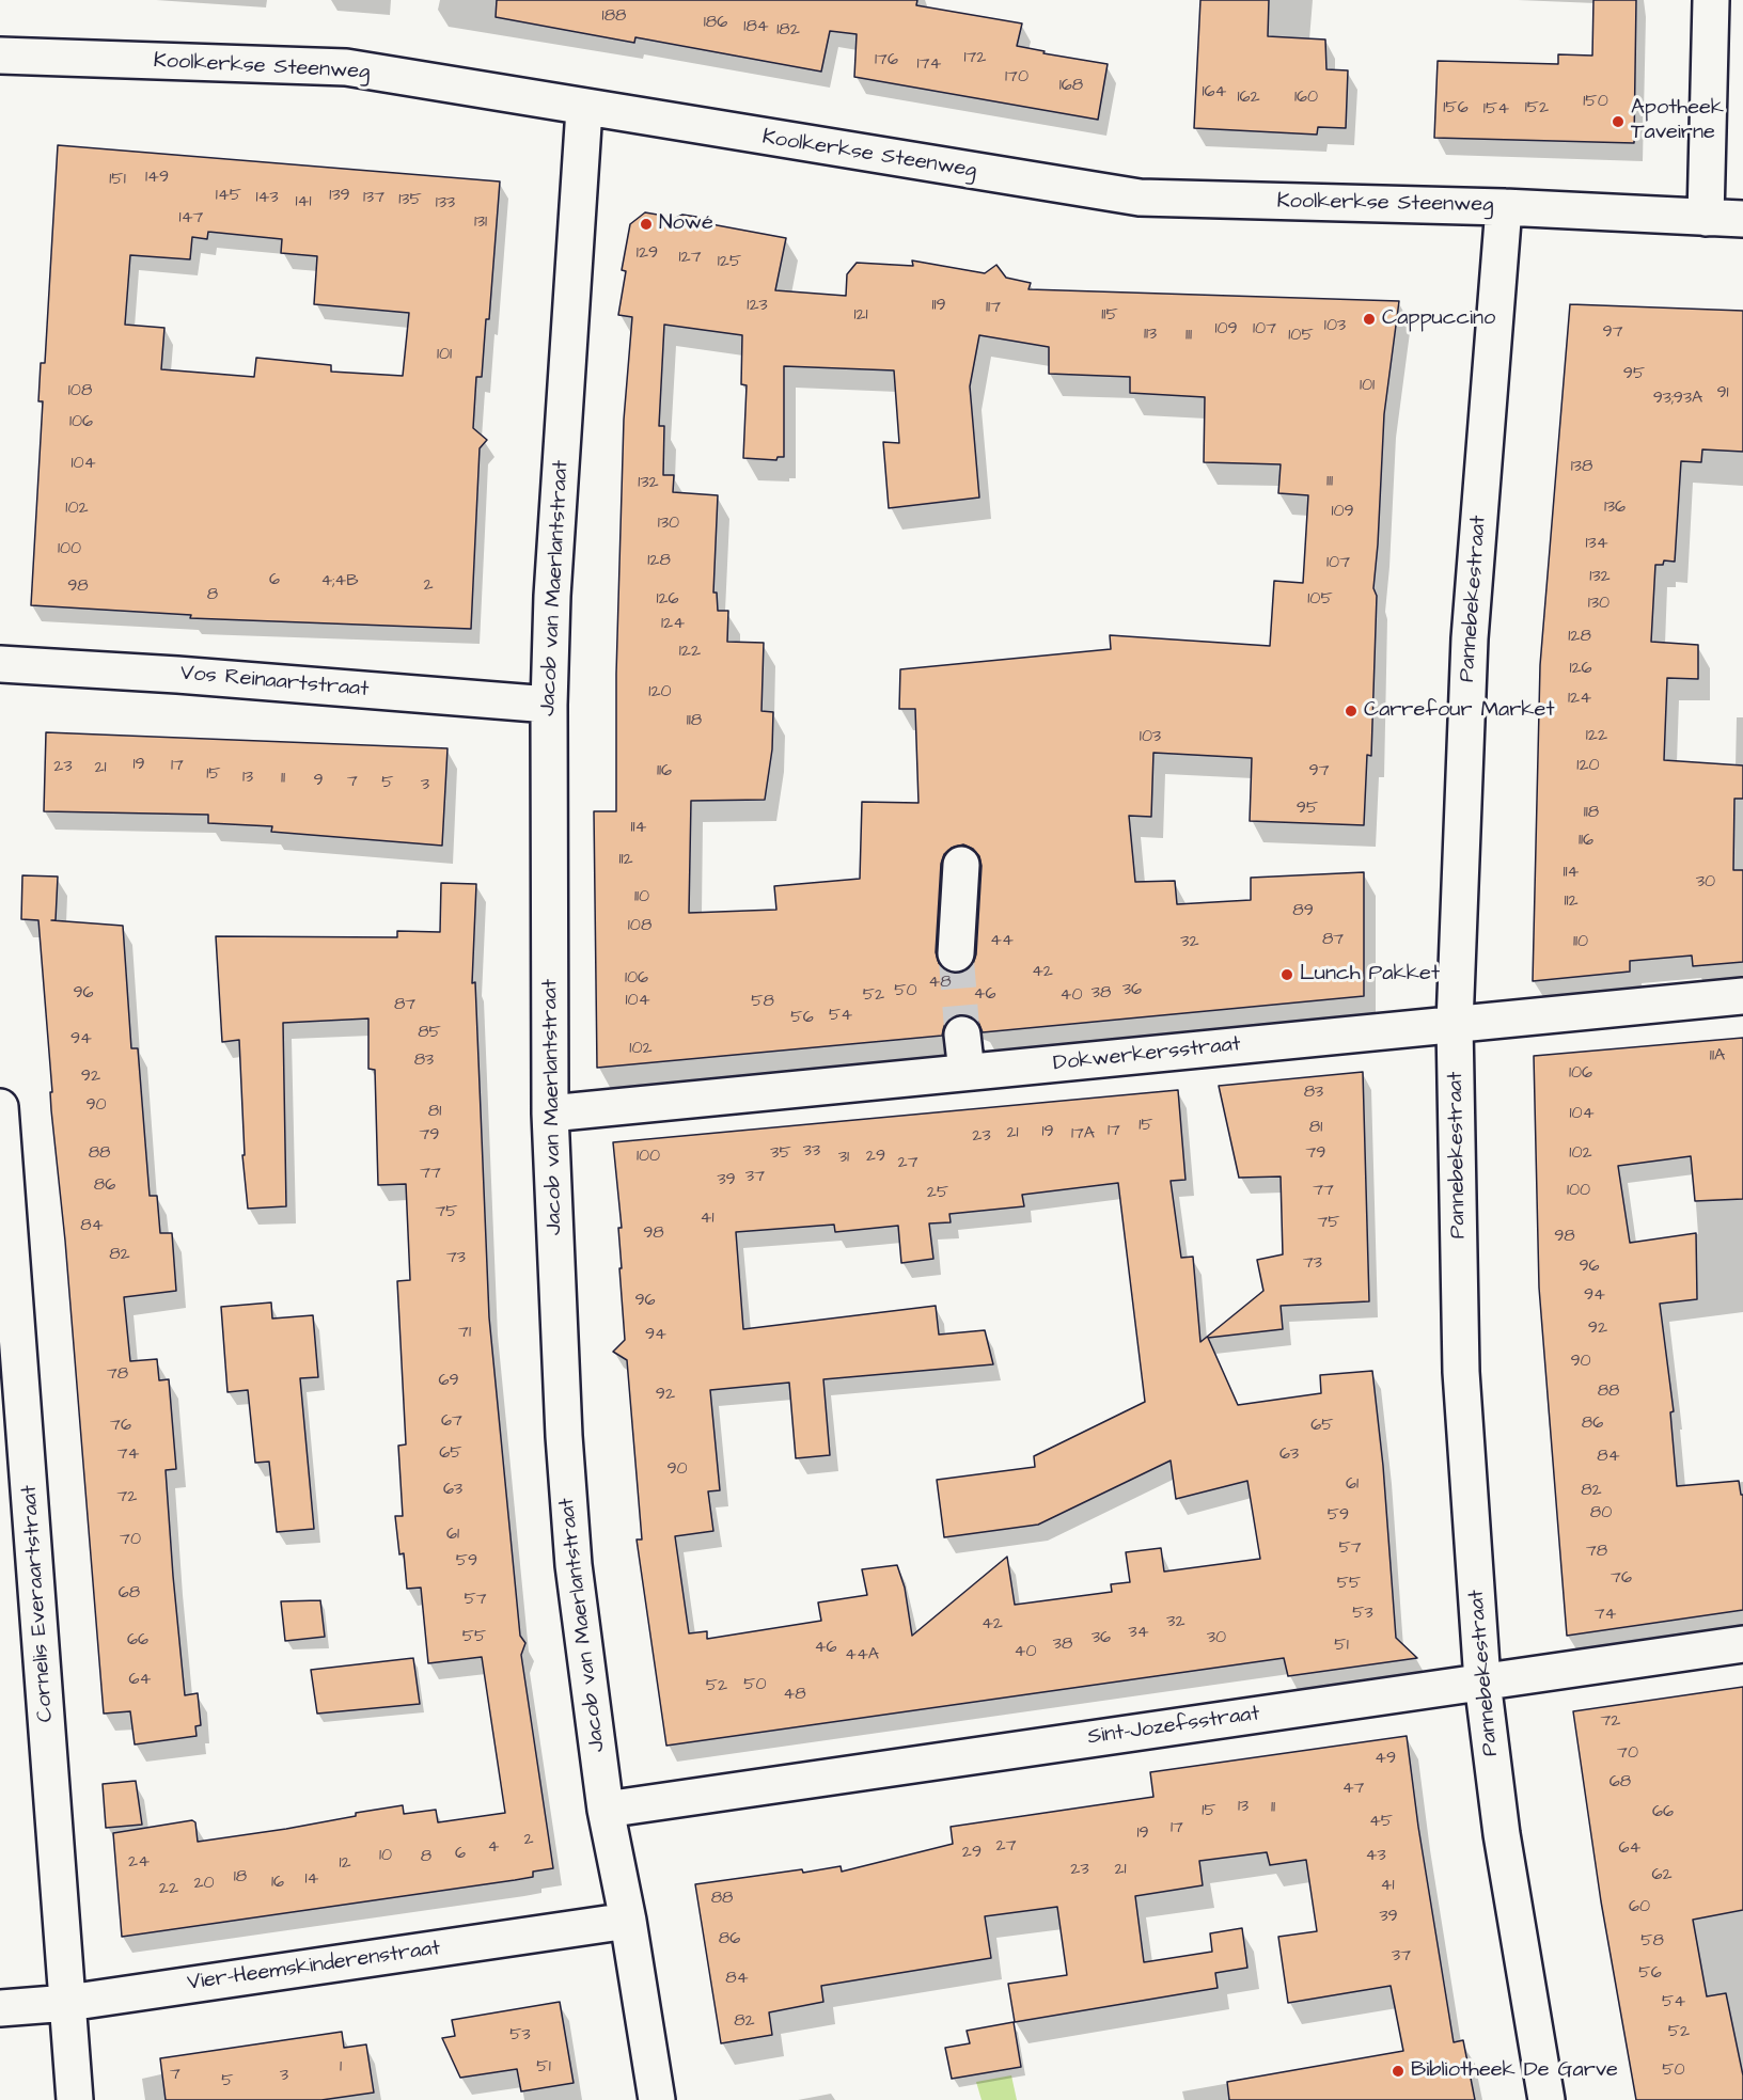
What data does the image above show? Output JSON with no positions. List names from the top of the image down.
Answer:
{
  "streets": {
    "street": [
      "Koolkerkse Steenweg",
      "Jacob van Maerlantstraat",
      "Pannebekestraat",
      "Vos Reinaartstraat",
      "Dokwerkersstraat",
      "Cornelis Everaartstraat",
      "Sint-Jozefsstraat",
      "Vier-Heemskinderenstraat"
    ]
  },
  "crossings": [
    ["Koolkerkse Steenweg", "Jacob van Maerlantstraat"],
    ["Koolkerkse Steenweg", "Pannebekestraat"],
    ["Jacob van Maerlantstraat", "Vos Reinaartstraat"],
    ["Jacob van Maerlantstraat", "Dokwerkersstraat"],
    ["Jacob van Maerlantstraat", "Sint-Jozefsstraat"],
    ["Jacob van Maerlantstraat", "Vier-Heemskinderenstraat"],
    ["Pannebekestraat", "Dokwerkersstraat"],
    ["Pannebekestraat", "Sint-Jozefsstraat"],
    ["Cornelis Everaartstraat", "Vier-Heemskinderenstraat"]
  ],
  "places": [
    "Apotheek Taveirne",
    "Nowé",
    "Cappuccino",
    "Carrefour Market",
    "Lunch Pakket",
    "Bibliotheek De Garve"
  ],
  "house_numbers": [
    "188",
    "186",
    "184",
    "182",
    "172",
    "176",
    "174",
    "170",
    "168",
    "164",
    "162",
    "160",
    "150",
    "156",
    "152",
    "154",
    "149",
    "151",
    "145",
    "139",
    "143",
    "137",
    "135",
    "141",
    "133",
    "147",
    "131",
    "129",
    "127",
    "125",
    "123",
    "119",
    "117",
    "121",
    "115",
    "103",
    "109",
    "107",
    "97",
    "113",
    "111",
    "105",
    "101",
    "95",
    "101",
    "108",
    "91",
    "93;93A",
    "106",
    "104",
    "138",
    "111",
    "132",
    "136",
    "102",
    "109",
    "130",
    "134",
    "100",
    "128",
    "107",
    "132",
    "6",
    "4;4B",
    "2",
    "98",
    "8",
    "126",
    "105",
    "130",
    "124",
    "128",
    "122",
    "126",
    "120",
    "124",
    "118",
    "122",
    "103",
    "19",
    "17",
    "120",
    "23",
    "21",
    "116",
    "97",
    "15",
    "13",
    "11",
    "9",
    "7",
    "5",
    "3",
    "95",
    "118",
    "114",
    "116",
    "112",
    "114",
    "30",
    "110",
    "112",
    "89",
    "108",
    "87",
    "44",
    "32",
    "110",
    "42",
    "106",
    "48",
    "36",
    "50",
    "96",
    "38",
    "46",
    "52",
    "40",
    "104",
    "58",
    "87",
    "54",
    "56",
    "85",
    "94",
    "102",
    "11A",
    "83",
    "106",
    "92",
    "83",
    "90",
    "81",
    "104",
    "15",
    "81",
    "17",
    "19",
    "21",
    "17A",
    "79",
    "23",
    "33",
    "88",
    "35",
    "79",
    "102",
    "100",
    "29",
    "31",
    "27",
    "77",
    "37",
    "39",
    "86",
    "77",
    "100",
    "25",
    "75",
    "41",
    "75",
    "84",
    "98",
    "98",
    "82",
    "73",
    "73",
    "96",
    "94",
    "96",
    "92",
    "71",
    "94",
    "90",
    "78",
    "69",
    "88",
    "92",
    "67",
    "86",
    "76",
    "65",
    "65",
    "74",
    "63",
    "84",
    "90",
    "61",
    "63",
    "82",
    "72",
    "80",
    "59",
    "61",
    "70",
    "57",
    "78",
    "59",
    "76",
    "55",
    "68",
    "57",
    "53",
    "74",
    "32",
    "42",
    "34",
    "55",
    "36",
    "30",
    "66",
    "38",
    "51",
    "46",
    "40",
    "44A",
    "64",
    "50",
    "52",
    "48",
    "72",
    "70",
    "49",
    "68",
    "47",
    "13",
    "11",
    "15",
    "66",
    "45",
    "17",
    "19",
    "2",
    "27",
    "4",
    "64",
    "29",
    "6",
    "10",
    "43",
    "8",
    "24",
    "12",
    "23",
    "21",
    "62",
    "18",
    "14",
    "16",
    "20",
    "41",
    "22",
    "88",
    "60",
    "39",
    "86",
    "58",
    "37",
    "56",
    "84",
    "54",
    "82",
    "52",
    "53",
    "1",
    "51",
    "50",
    "7",
    "3",
    "5"
  ]
}
